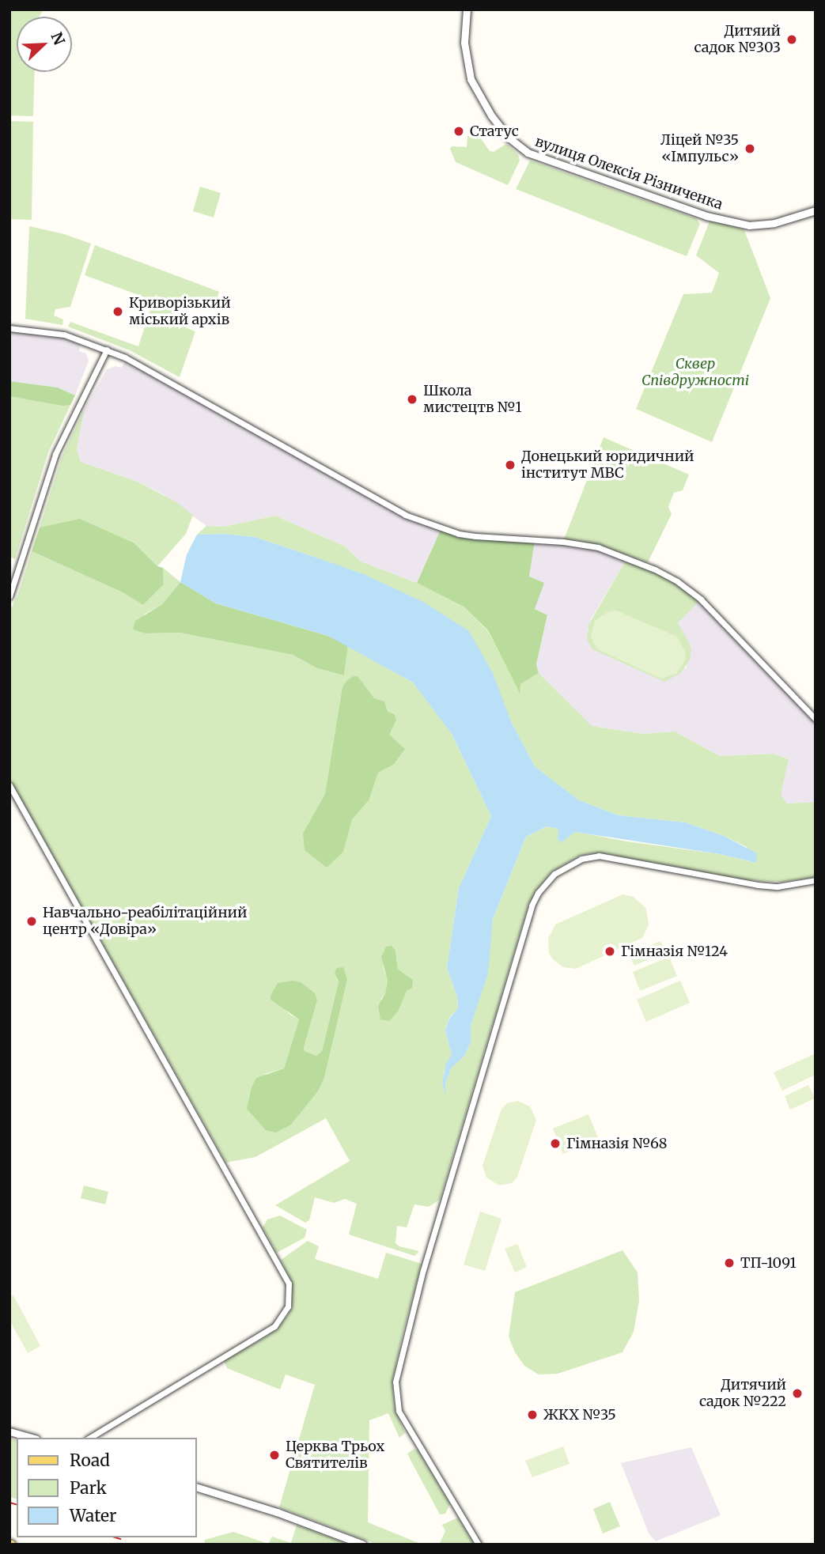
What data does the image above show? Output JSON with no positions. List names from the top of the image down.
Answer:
{
  "streets": {
    "street": ["вулиця Олексія Різниченка"]
  },
  "parks": ["Сквер Співдружності"],
  "places": [
    "Дитяий садок №303",
    "Статус",
    "Ліцей №35 «Імпульс»",
    "Криворізький міський архів",
    "Школа мистецтв №1",
    "Донецький юридичний інститут МВС",
    "Навчально-реабілітаційний центр «Довіра»",
    "Гімназія №124",
    "Гімназія №68",
    "ТП-1091",
    "Дитячий садок №222",
    "ЖКХ №35",
    "Церква Трьох Святителів"
  ],
  "legend": ["Road", "Park", "Water"],
  "north": "top right"
}
